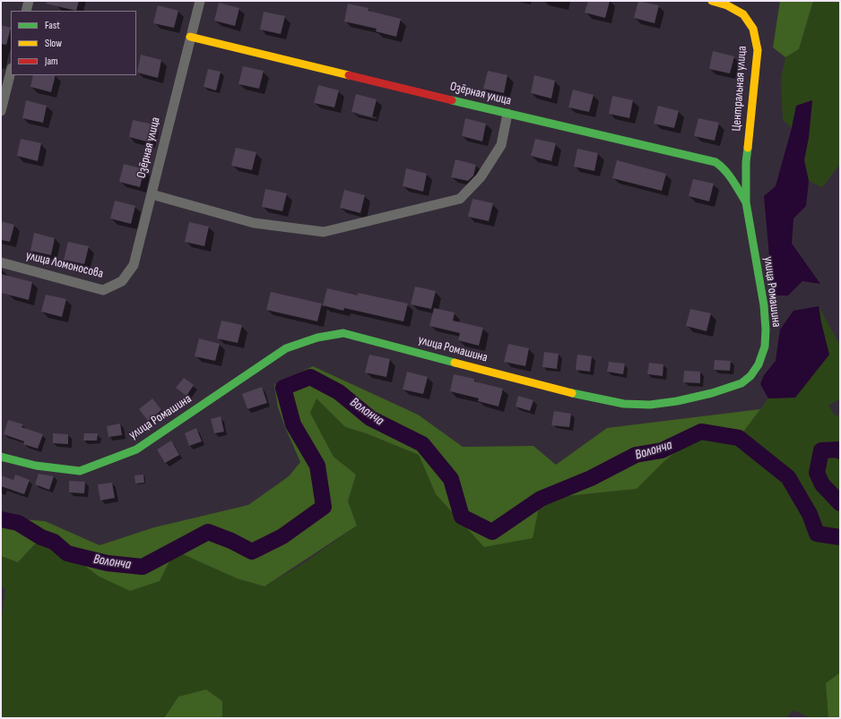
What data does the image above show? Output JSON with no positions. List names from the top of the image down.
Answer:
{
  "streets": {
    "street": [
      "Центральная улица",
      "Озёрная улица",
      "улица Ломоносова",
      "улица Ромашина"
    ]
  },
  "crossings": [
    ["Центральная улица", "Озёрная улица"],
    ["Центральная улица", "улица Ромашина"],
    ["Озёрная улица", "улица Ломоносова"],
    ["Озёрная улица", "улица Ромашина"]
  ],
  "water": ["Волонча"],
  "legend": ["Fast", "Slow", "Jam"]
}
